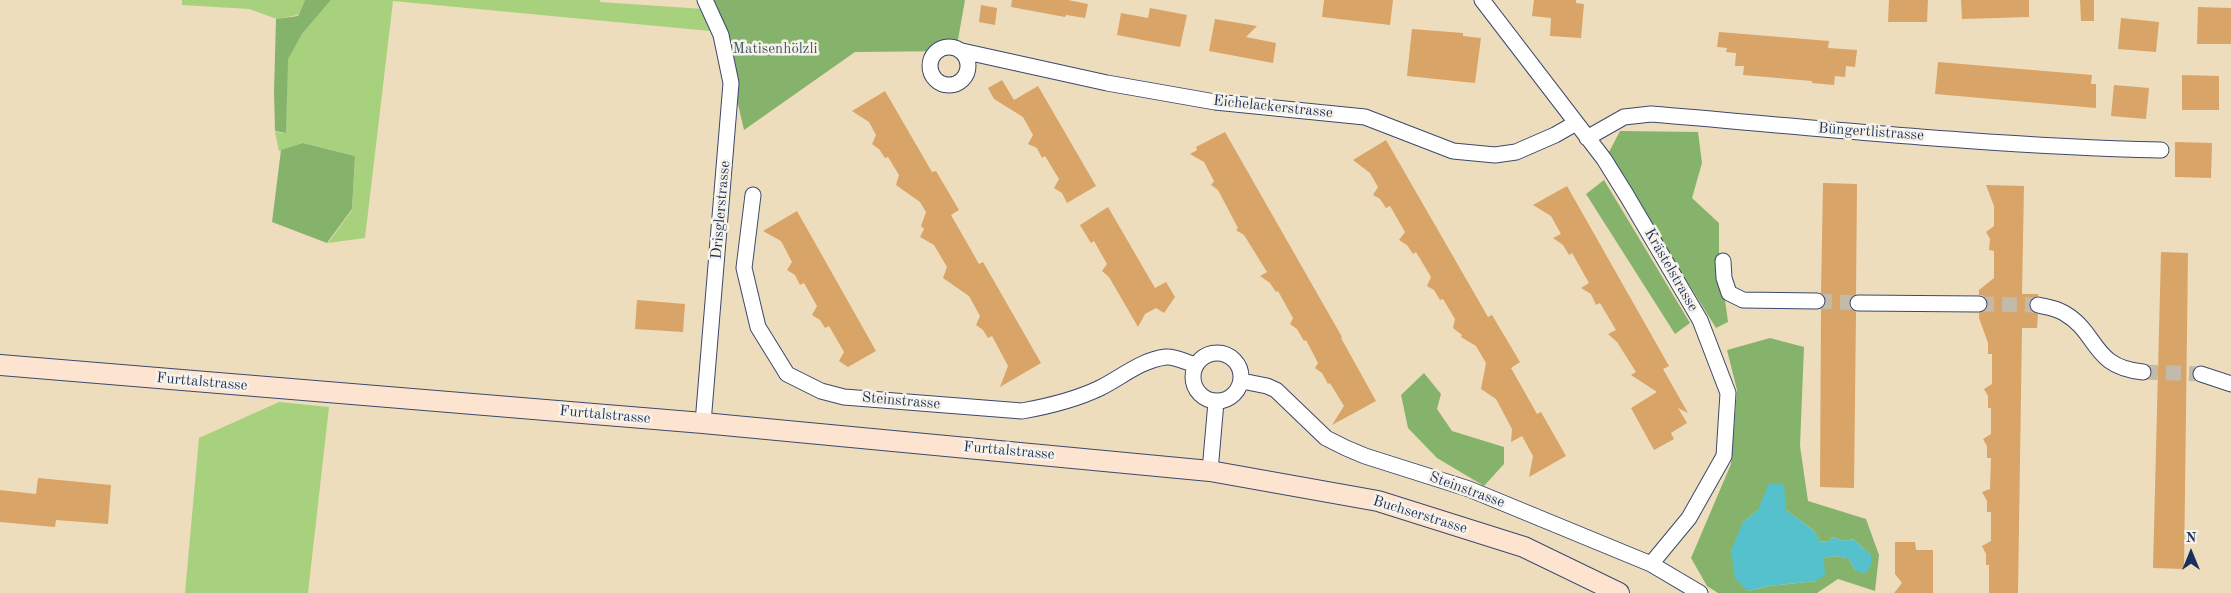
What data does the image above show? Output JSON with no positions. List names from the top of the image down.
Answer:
{
  "streets": {
    "main road": ["Furttalstrasse", "Buchserstrasse"],
    "street": [
      "Eichelackerstrasse",
      "Büngertlistrasse",
      "Drisglerstrasse",
      "Krästelstrasse",
      "Steinstrasse"
    ]
  },
  "crossings": [
    ["Eichelackerstrasse", "Krästelstrasse"],
    ["Büngertlistrasse", "Krästelstrasse"],
    ["Drisglerstrasse", "Furttalstrasse"],
    ["Krästelstrasse", "Steinstrasse"],
    ["Furttalstrasse", "Buchserstrasse"]
  ],
  "parks": ["Matisenhölzli"],
  "north": "top"
}
